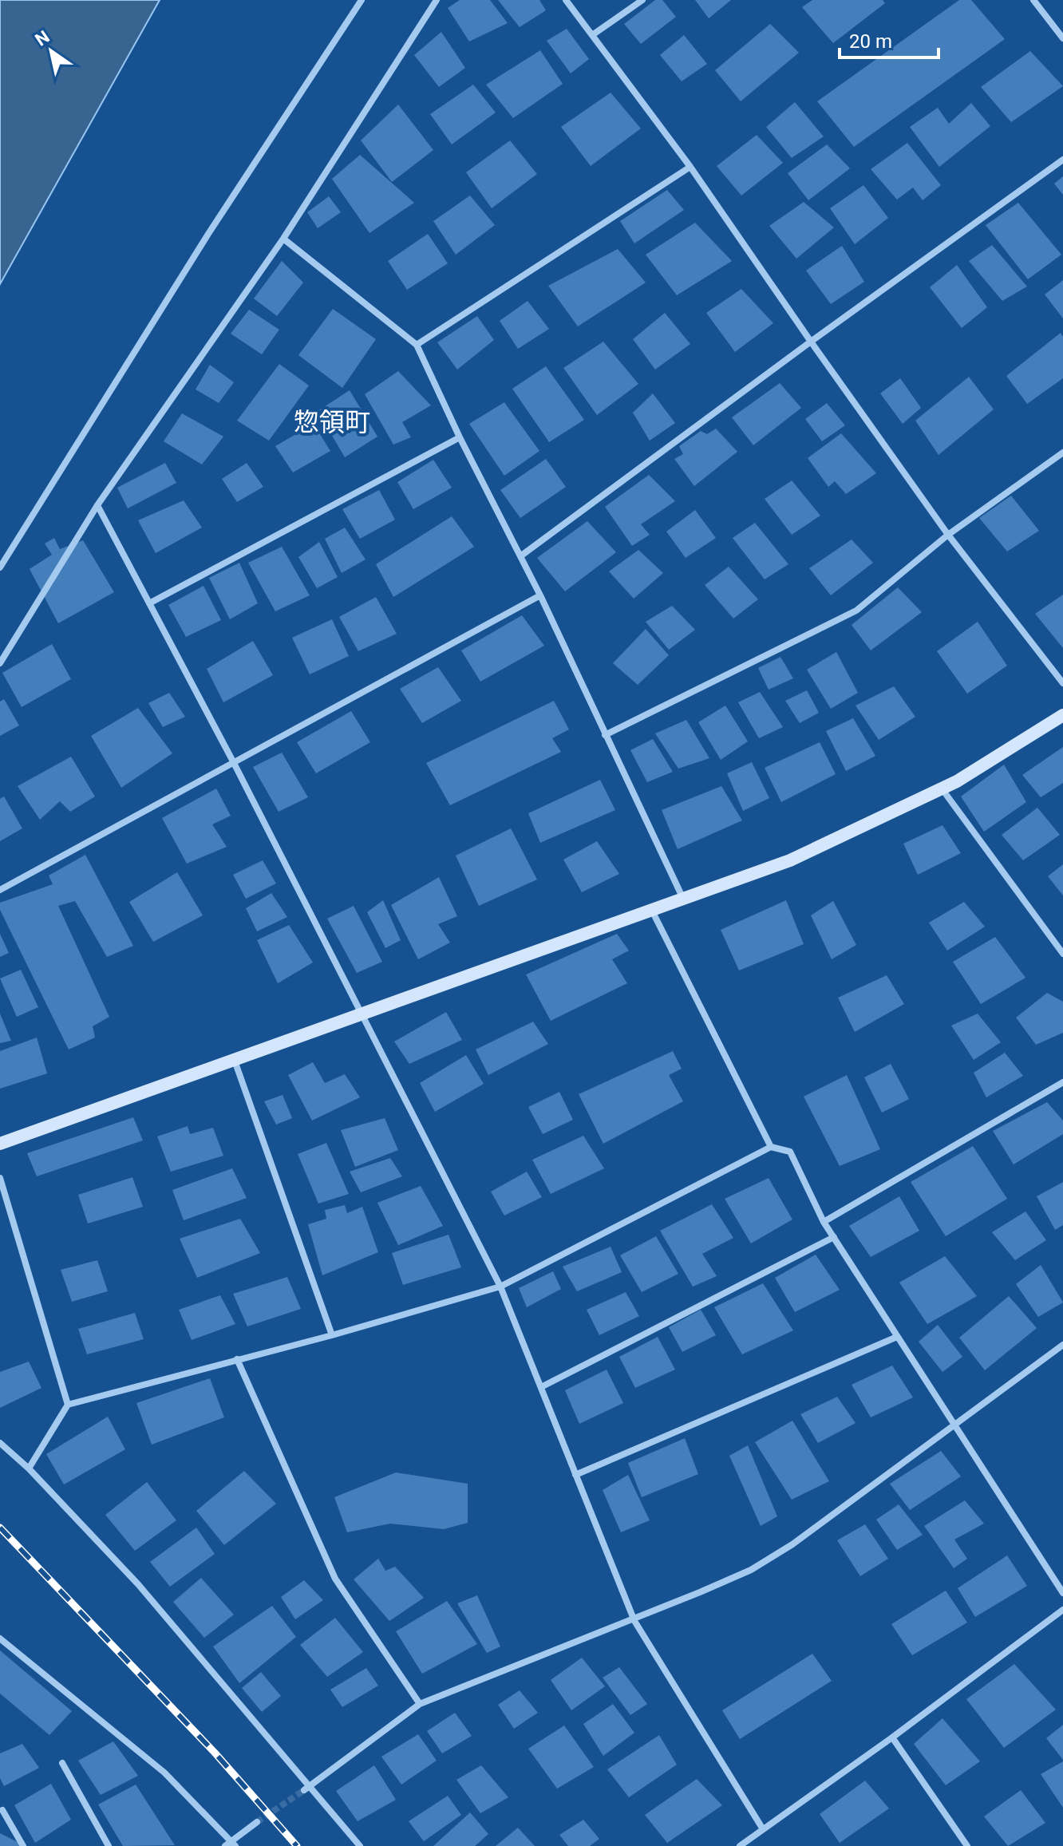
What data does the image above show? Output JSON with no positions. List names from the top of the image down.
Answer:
{
  "districts": ["惣領町"],
  "scale_bar": "20 m",
  "north": "top left"
}
